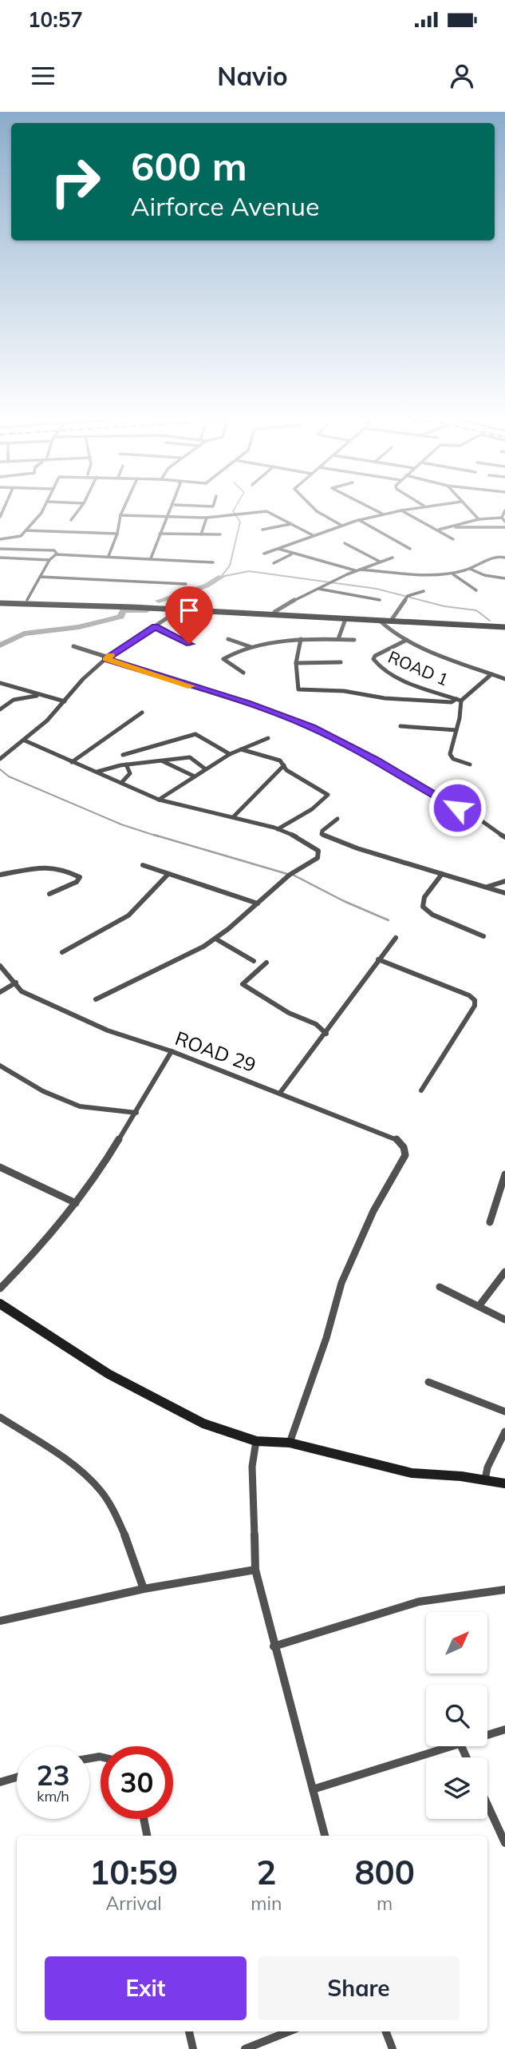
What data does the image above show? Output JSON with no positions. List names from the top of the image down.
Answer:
{
  "streets": {
    "street": ["ROAD 1", "ROAD 29"]
  },
  "north": "top right",
  "page": {
    "status": "10:57",
    "header": "Navio",
    "turn": ["600 m", "Airforce Avenue"],
    "speed": "23 km/h",
    "limit": "30",
    "eta": [
      "10:59",
      "Arrival",
      "2",
      "min",
      "800",
      "m"
    ],
    "buttons": ["Exit", "Share"]
  }
}
